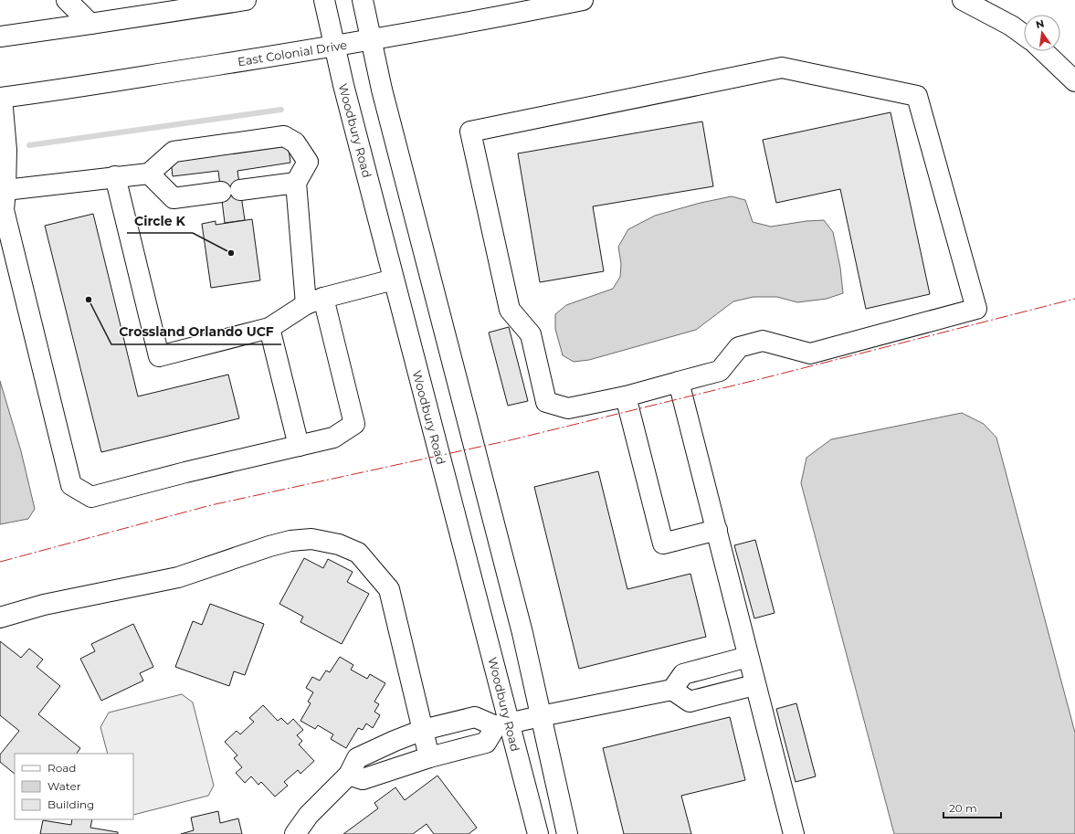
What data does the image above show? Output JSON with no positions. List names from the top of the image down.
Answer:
{
  "streets": {
    "main road": ["East Colonial Drive", "Woodbury Road"]
  },
  "crossings": [
    ["East Colonial Drive", "Woodbury Road"]
  ],
  "places": ["Circle K", "Crossland Orlando UCF"],
  "legend": ["Road", "Water", "Building"],
  "scale_bar": "20 m",
  "north": "top"
}
